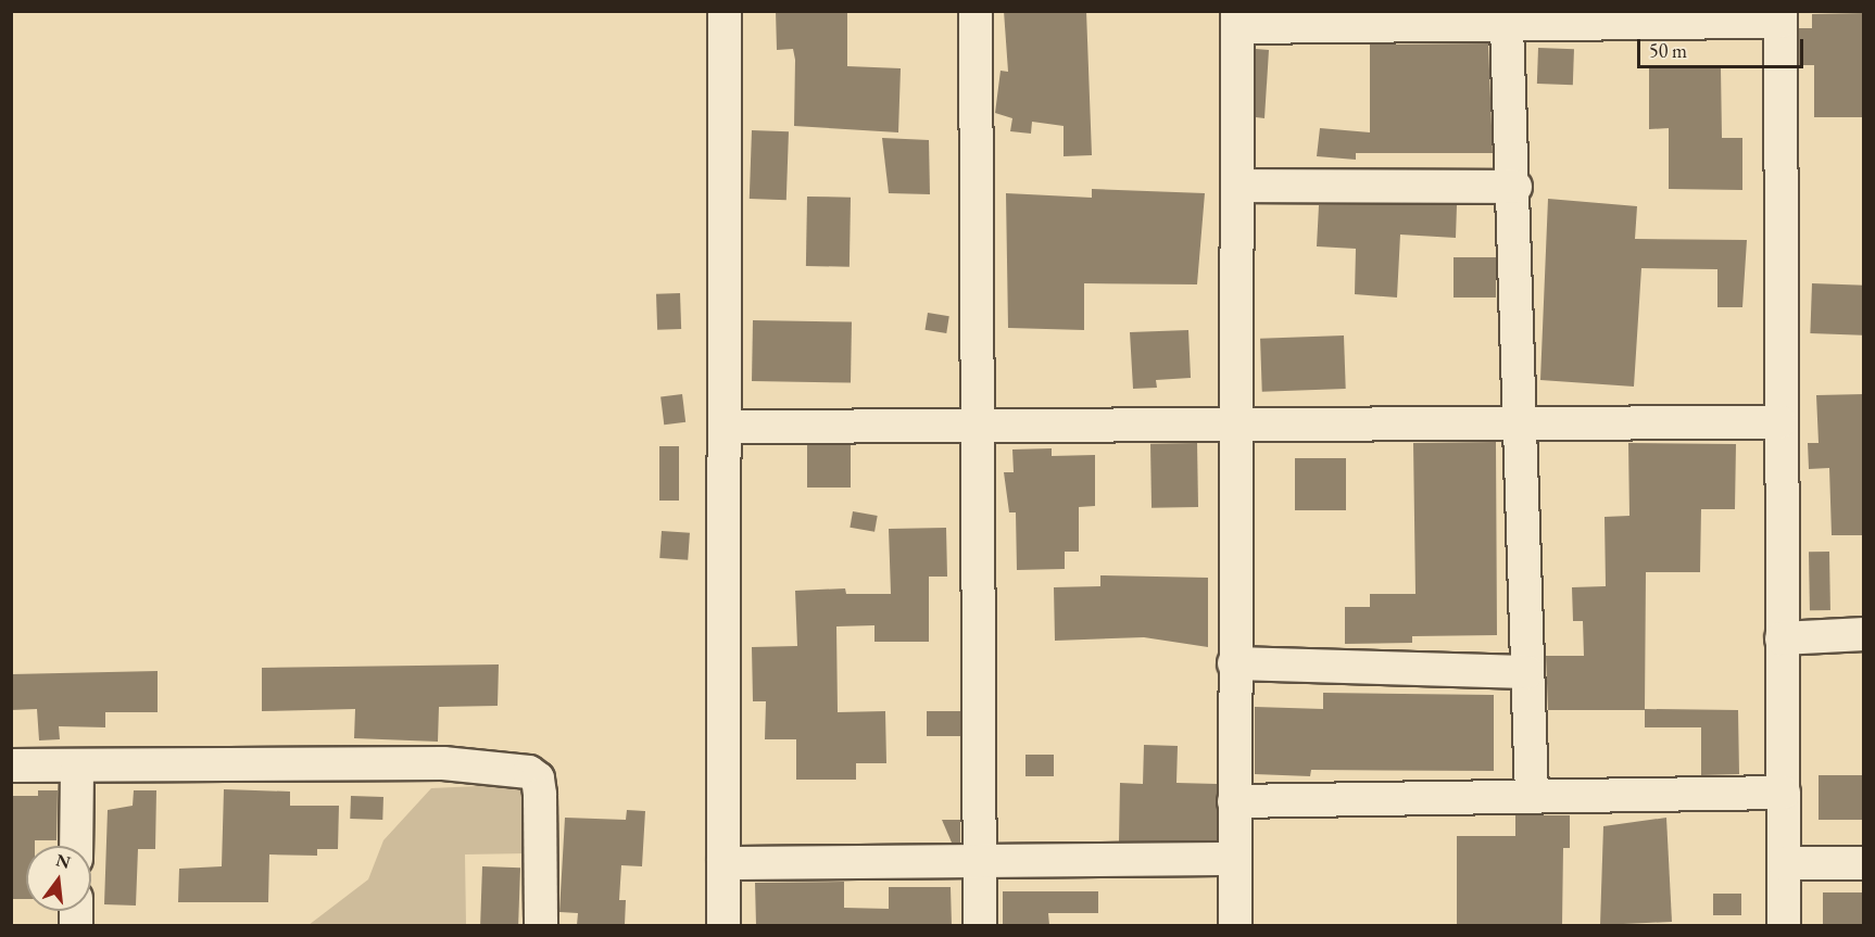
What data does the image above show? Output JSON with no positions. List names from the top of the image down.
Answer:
{
  "scale_bar": "50 m",
  "north": "top"
}
